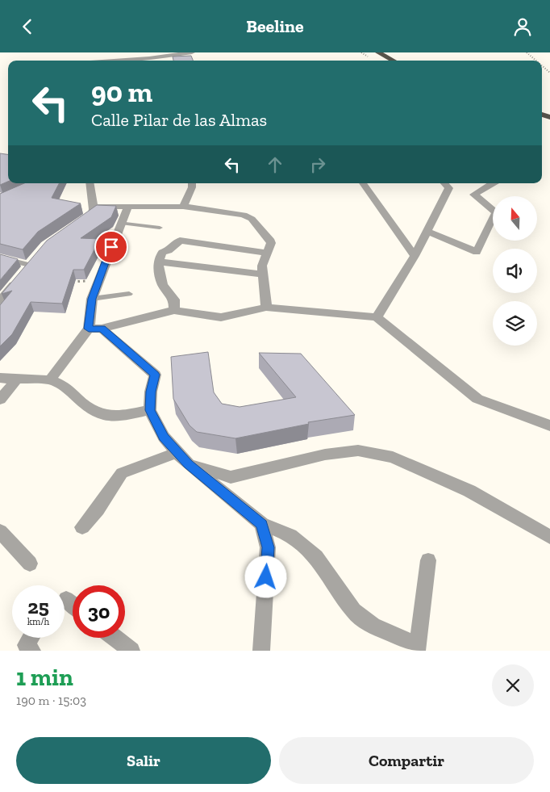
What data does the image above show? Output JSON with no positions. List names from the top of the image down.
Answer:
{
  "north": "top",
  "page": {
    "header": "Beeline",
    "turn": ["90 m", "Calle Pilar de las Almas"],
    "speed": "25 km/h",
    "limit": "30",
    "heading": ["1 min", "190 m · 15:03"],
    "buttons": ["Salir", "Compartir"]
  }
}
